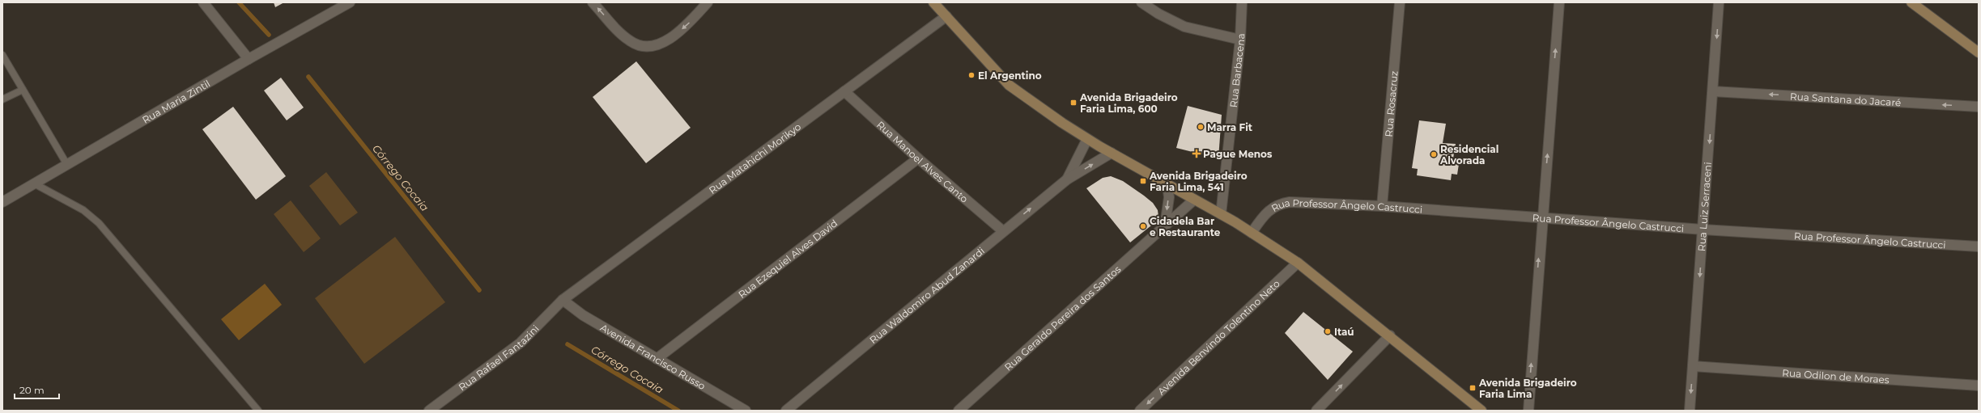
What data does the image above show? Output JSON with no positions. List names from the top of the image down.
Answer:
{
  "streets": {
    "street": [
      "Rua Barbacena",
      "Rua Santana do Jacaré",
      "Rua Maria Zintil",
      "Rua Rosacruz",
      "Rua Matahichi Morikyo",
      "Rua Manoel Alves Canto",
      "Rua Luiz Serraceni",
      "Rua Professor Ângelo Castrucci",
      "Rua Ezequiel Alves David",
      "Rua Waldomiro Abud Zanardi",
      "Rua Geraldo Pereira dos Santos",
      "Avenida Benvindo Tolentino Neto",
      "Avenida Francisco Russo",
      "Rua Rafael Fantazini",
      "Rua Odilon de Moraes"
    ]
  },
  "crossings": [
    ["Rua Santana do Jacaré", "Rua Luiz Serraceni"],
    ["Rua Rosacruz", "Rua Professor Ângelo Castrucci"],
    ["Rua Matahichi Morikyo", "Rua Manoel Alves Canto"],
    ["Rua Matahichi Morikyo", "Avenida Francisco Russo"],
    ["Rua Matahichi Morikyo", "Rua Rafael Fantazini"],
    ["Rua Manoel Alves Canto", "Rua Ezequiel Alves David"],
    ["Rua Manoel Alves Canto", "Rua Waldomiro Abud Zanardi"],
    ["Rua Luiz Serraceni", "Rua Professor Ângelo Castrucci"],
    ["Rua Luiz Serraceni", "Rua Odilon de Moraes"],
    ["Rua Ezequiel Alves David", "Avenida Francisco Russo"],
    ["Avenida Francisco Russo", "Rua Rafael Fantazini"]
  ],
  "one_way": ["Rua Santana do Jacaré", "Rua Luiz Serraceni", "Avenida Benvindo Tolentino Neto"],
  "water": ["Córrego Cocaia"],
  "places": {
    "other": [
      "El Argentino",
      "Marra Fit",
      "Residencial Alvorada",
      "Cidadela Bar e Restaurante",
      "Itaú"
    ],
    "transit": ["Avenida Brigadeiro Faria Lima, 600", "Avenida Brigadeiro Faria Lima, 541", "Avenida Brigadeiro Faria Lima"],
    "health": ["Pague Menos"]
  },
  "scale_bar": "20 m"
}
